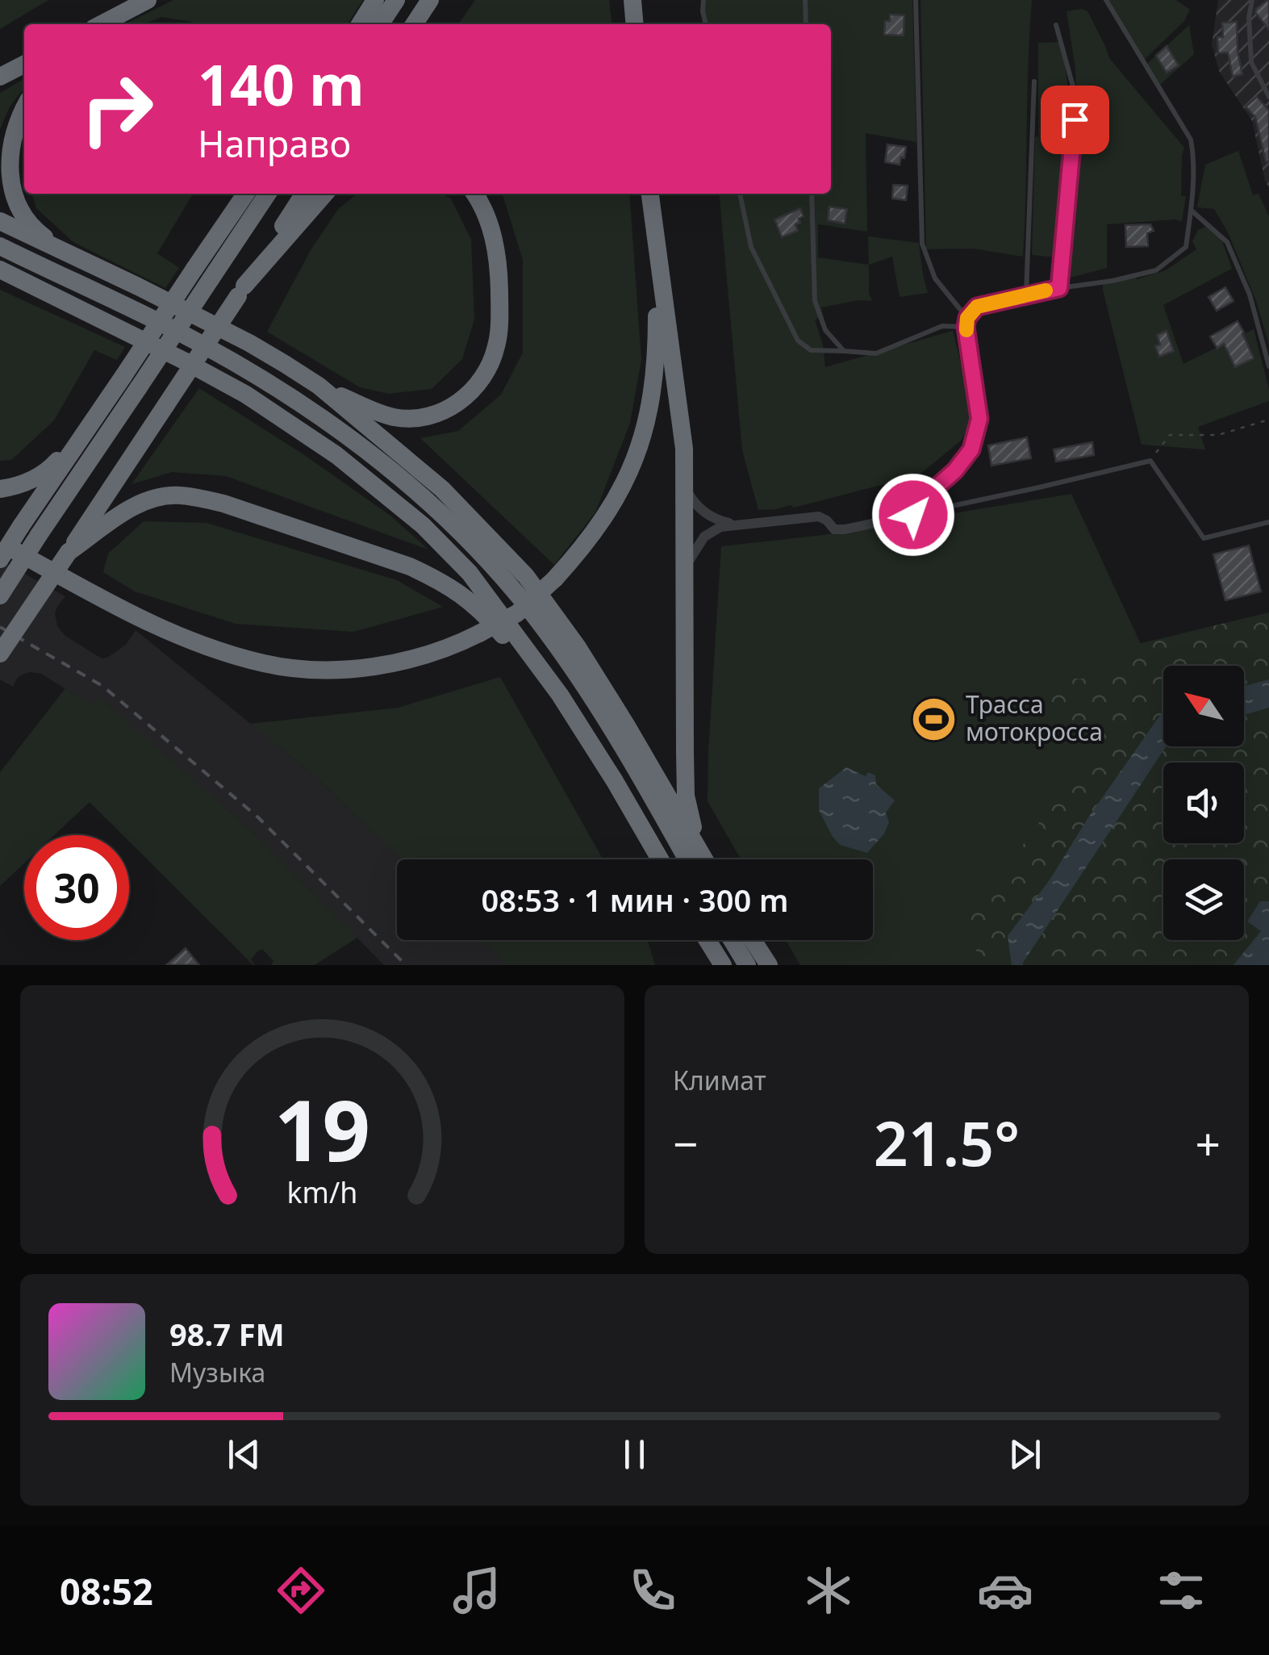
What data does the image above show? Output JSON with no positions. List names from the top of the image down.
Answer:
{
  "places": {
    "sports": ["Трасса мотокросса"]
  },
  "north": "top left",
  "page": {
    "turn": ["140 m", "Направо"],
    "limit": "30",
    "trip": "08:53 · 1 мин · 300 m",
    "tile": "Климат",
    "heat": ["−", "21.5°", "+"],
    "song": ["98.7 FM", "Музыка"],
    "tabs": "08:52",
    "gauge": ["19", "km/h"]
  }
}
